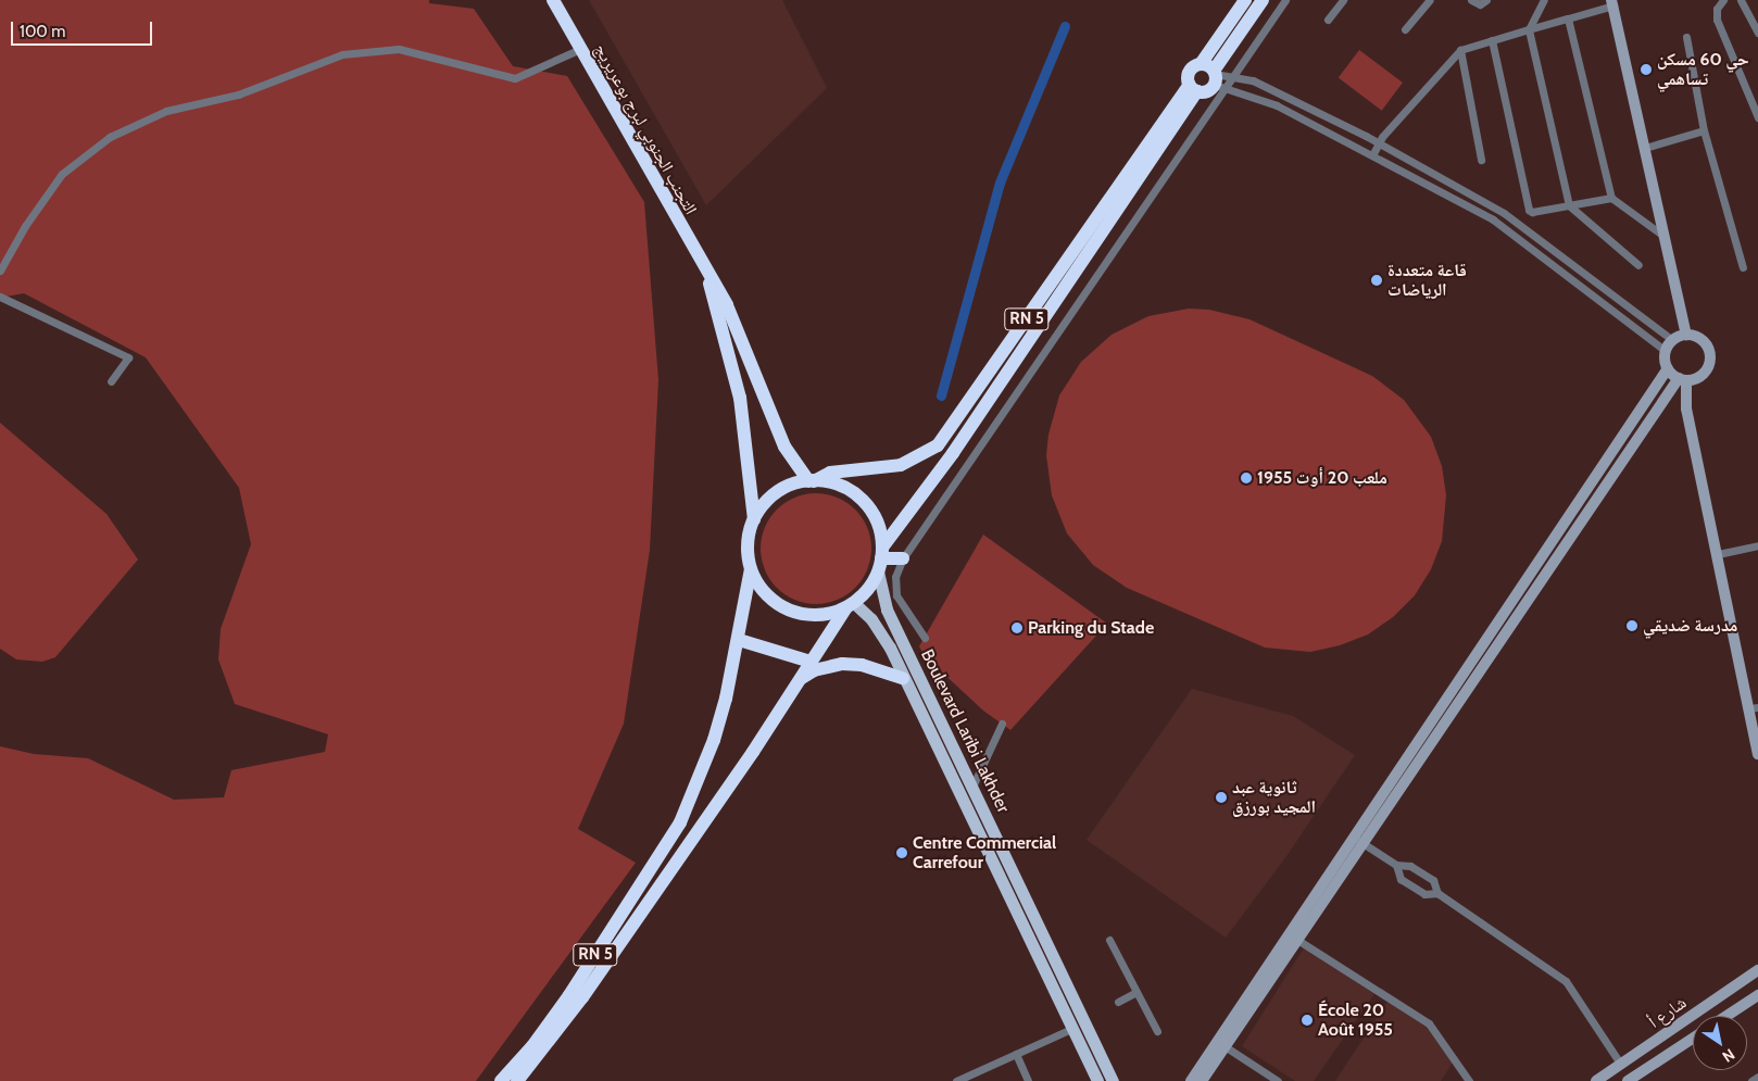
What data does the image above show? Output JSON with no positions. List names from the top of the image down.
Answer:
{
  "streets": {
    "highway": ["التجنب الجنوبي لبرج بوعريريج", "RN 5"],
    "main road": ["Boulevard Laribi Lakhder"],
    "street": ["شارع أ"]
  },
  "crossings": [
    ["التجنب الجنوبي لبرج بوعريريج", "RN 5"],
    ["التجنب الجنوبي لبرج بوعريريج", "Boulevard Laribi Lakhder"],
    ["RN 5", "Boulevard Laribi Lakhder"]
  ],
  "places": [
    "حي 60 مسكن تساهمي",
    "قاعة متعددة الرياضات",
    "ملعب 20 أوت 1955",
    "مدرسة ضديقي",
    "Parking du Stade",
    "ثانوية عبد المجيد بورزق",
    "Centre Commercial Carrefour",
    "École 20 Août 1955"
  ],
  "scale_bar": "100 m",
  "north": "bottom right"
}
